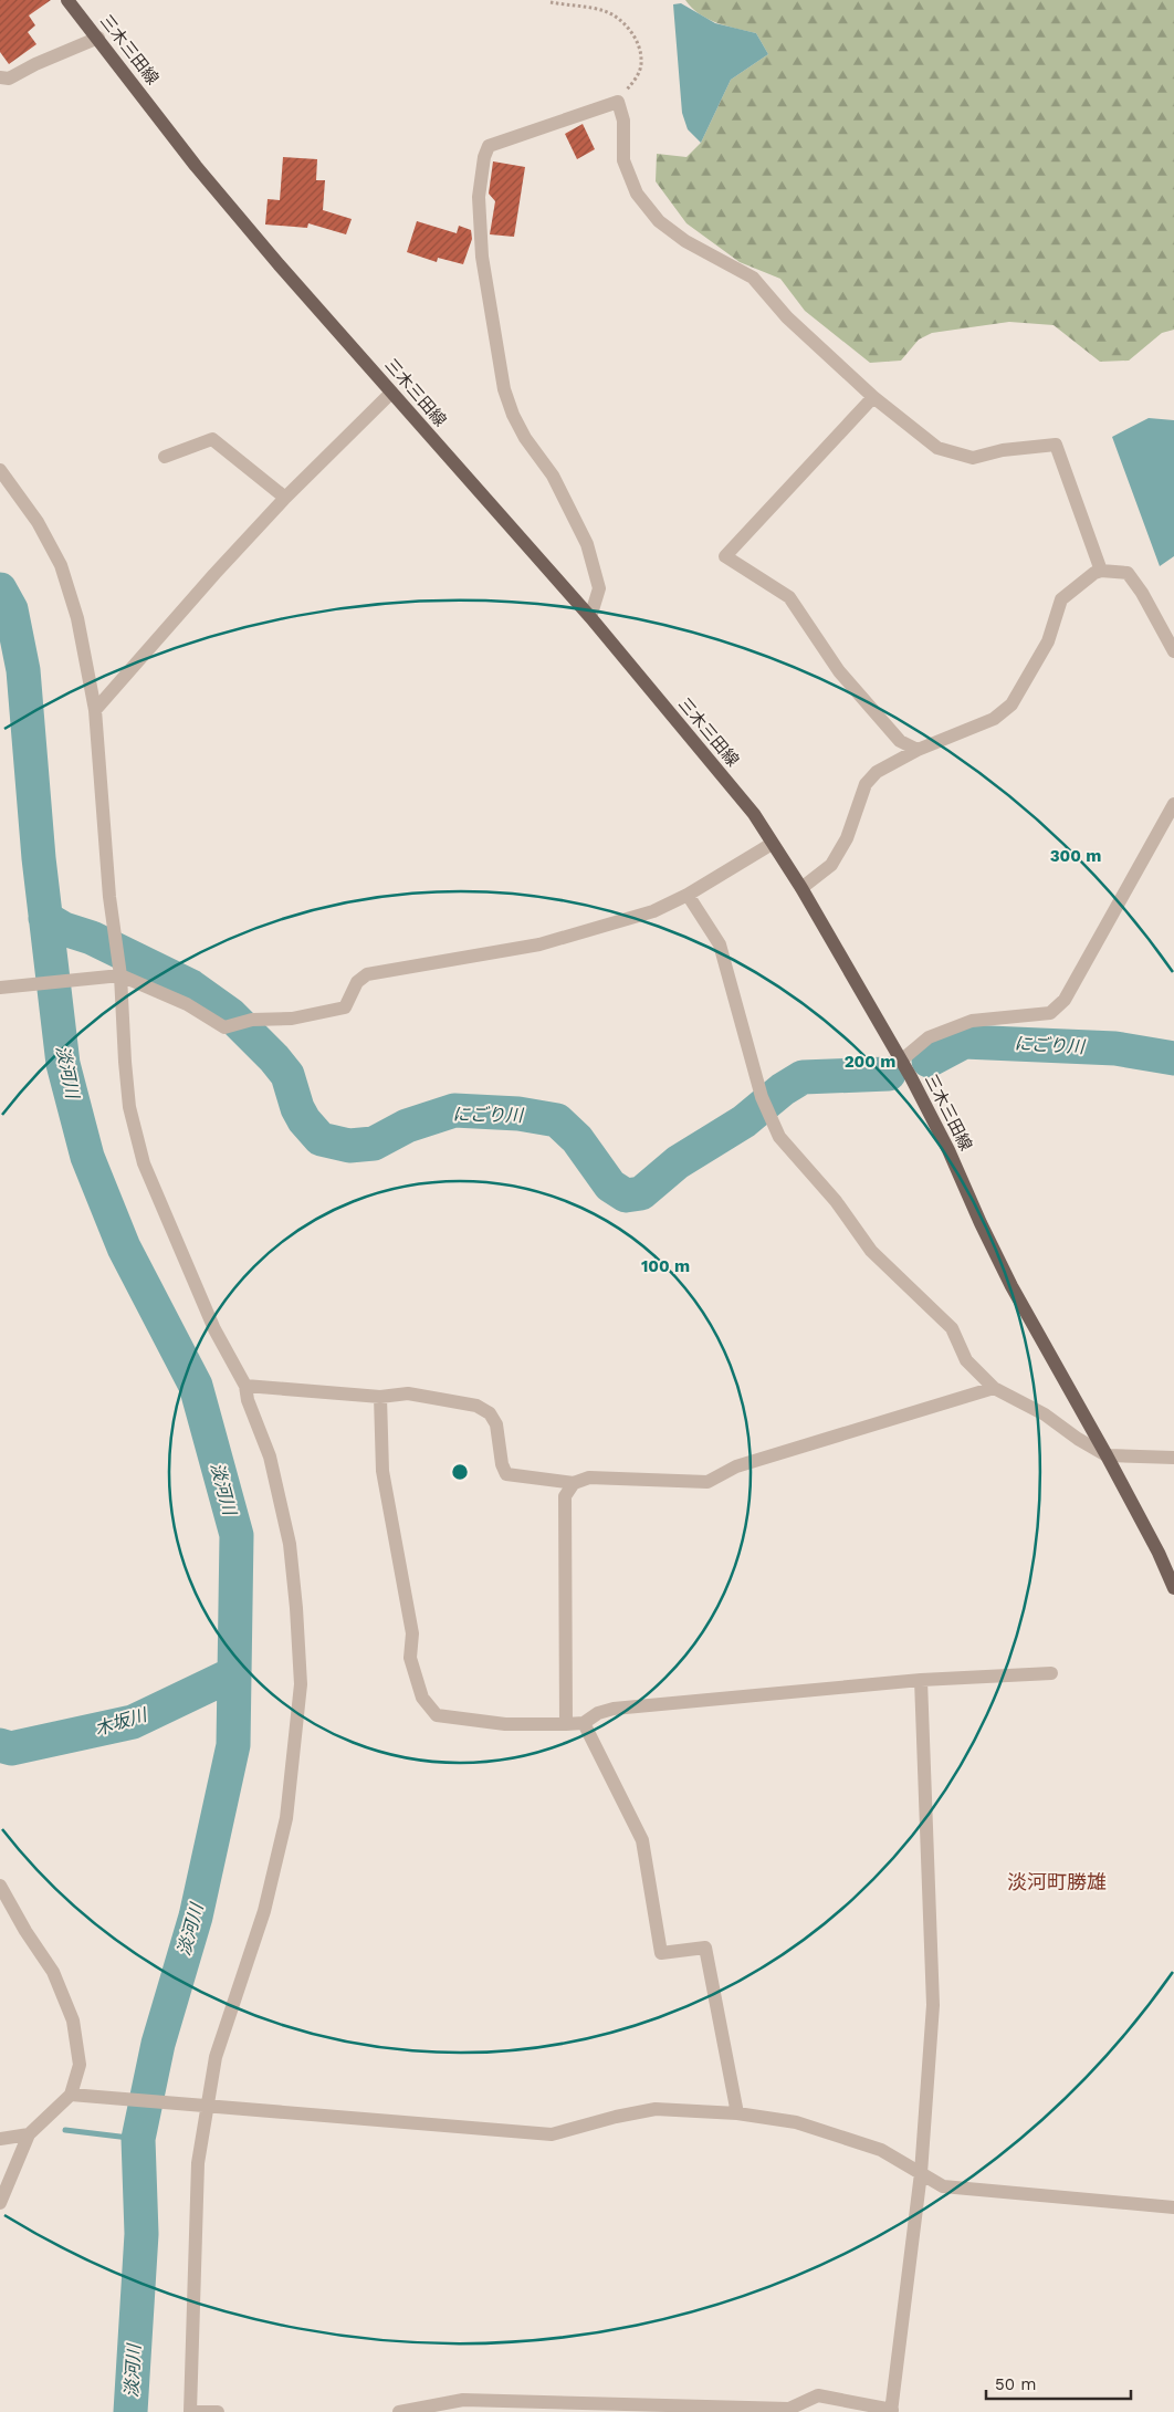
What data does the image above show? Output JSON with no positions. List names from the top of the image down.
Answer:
{
  "streets": {
    "main road": ["三木三田線"]
  },
  "districts": ["淡河町勝雄"],
  "water": ["にごり川", "淡河川", "木坂川"],
  "scale_bar": "50 m",
  "rings": ["300 m", "200 m", "100 m"]
}
